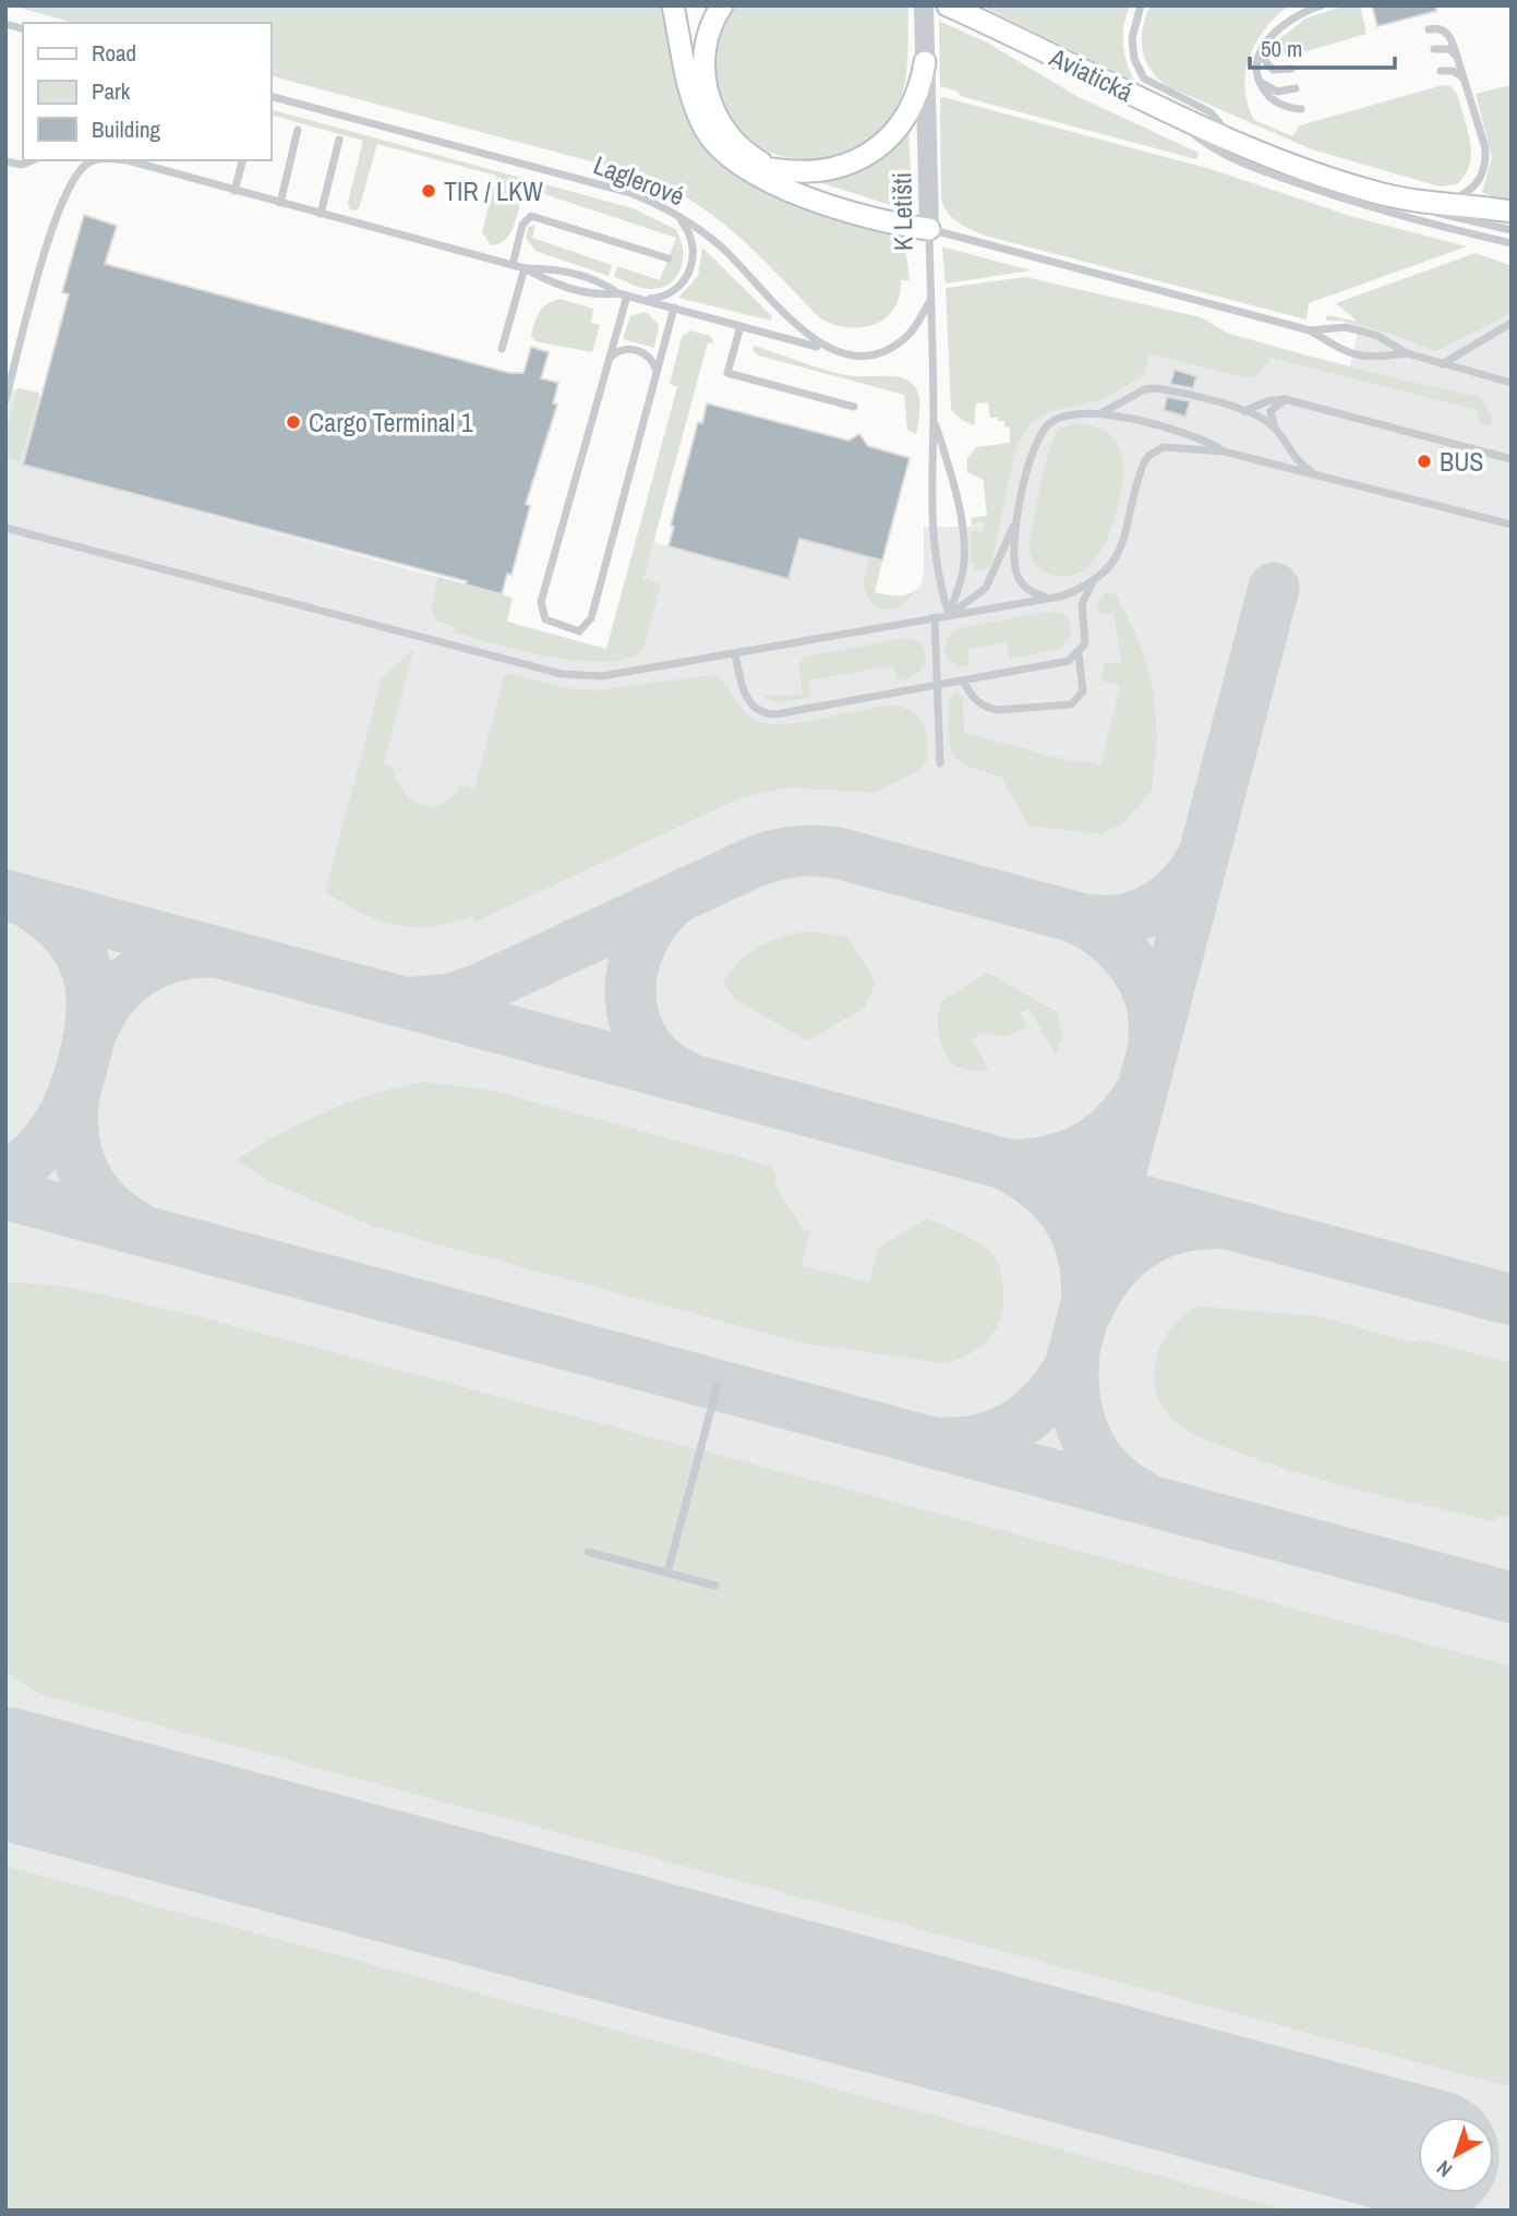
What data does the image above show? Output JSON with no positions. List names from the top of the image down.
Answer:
{
  "streets": {
    "main road": ["Aviatická"],
    "street": ["K Letišti"],
    "lane": ["Laglerové"]
  },
  "places": ["TIR / LKW", "Cargo Terminal 1", "BUS"],
  "legend": ["Road", "Park", "Building"],
  "scale_bar": "50 m",
  "north": "bottom left"
}
